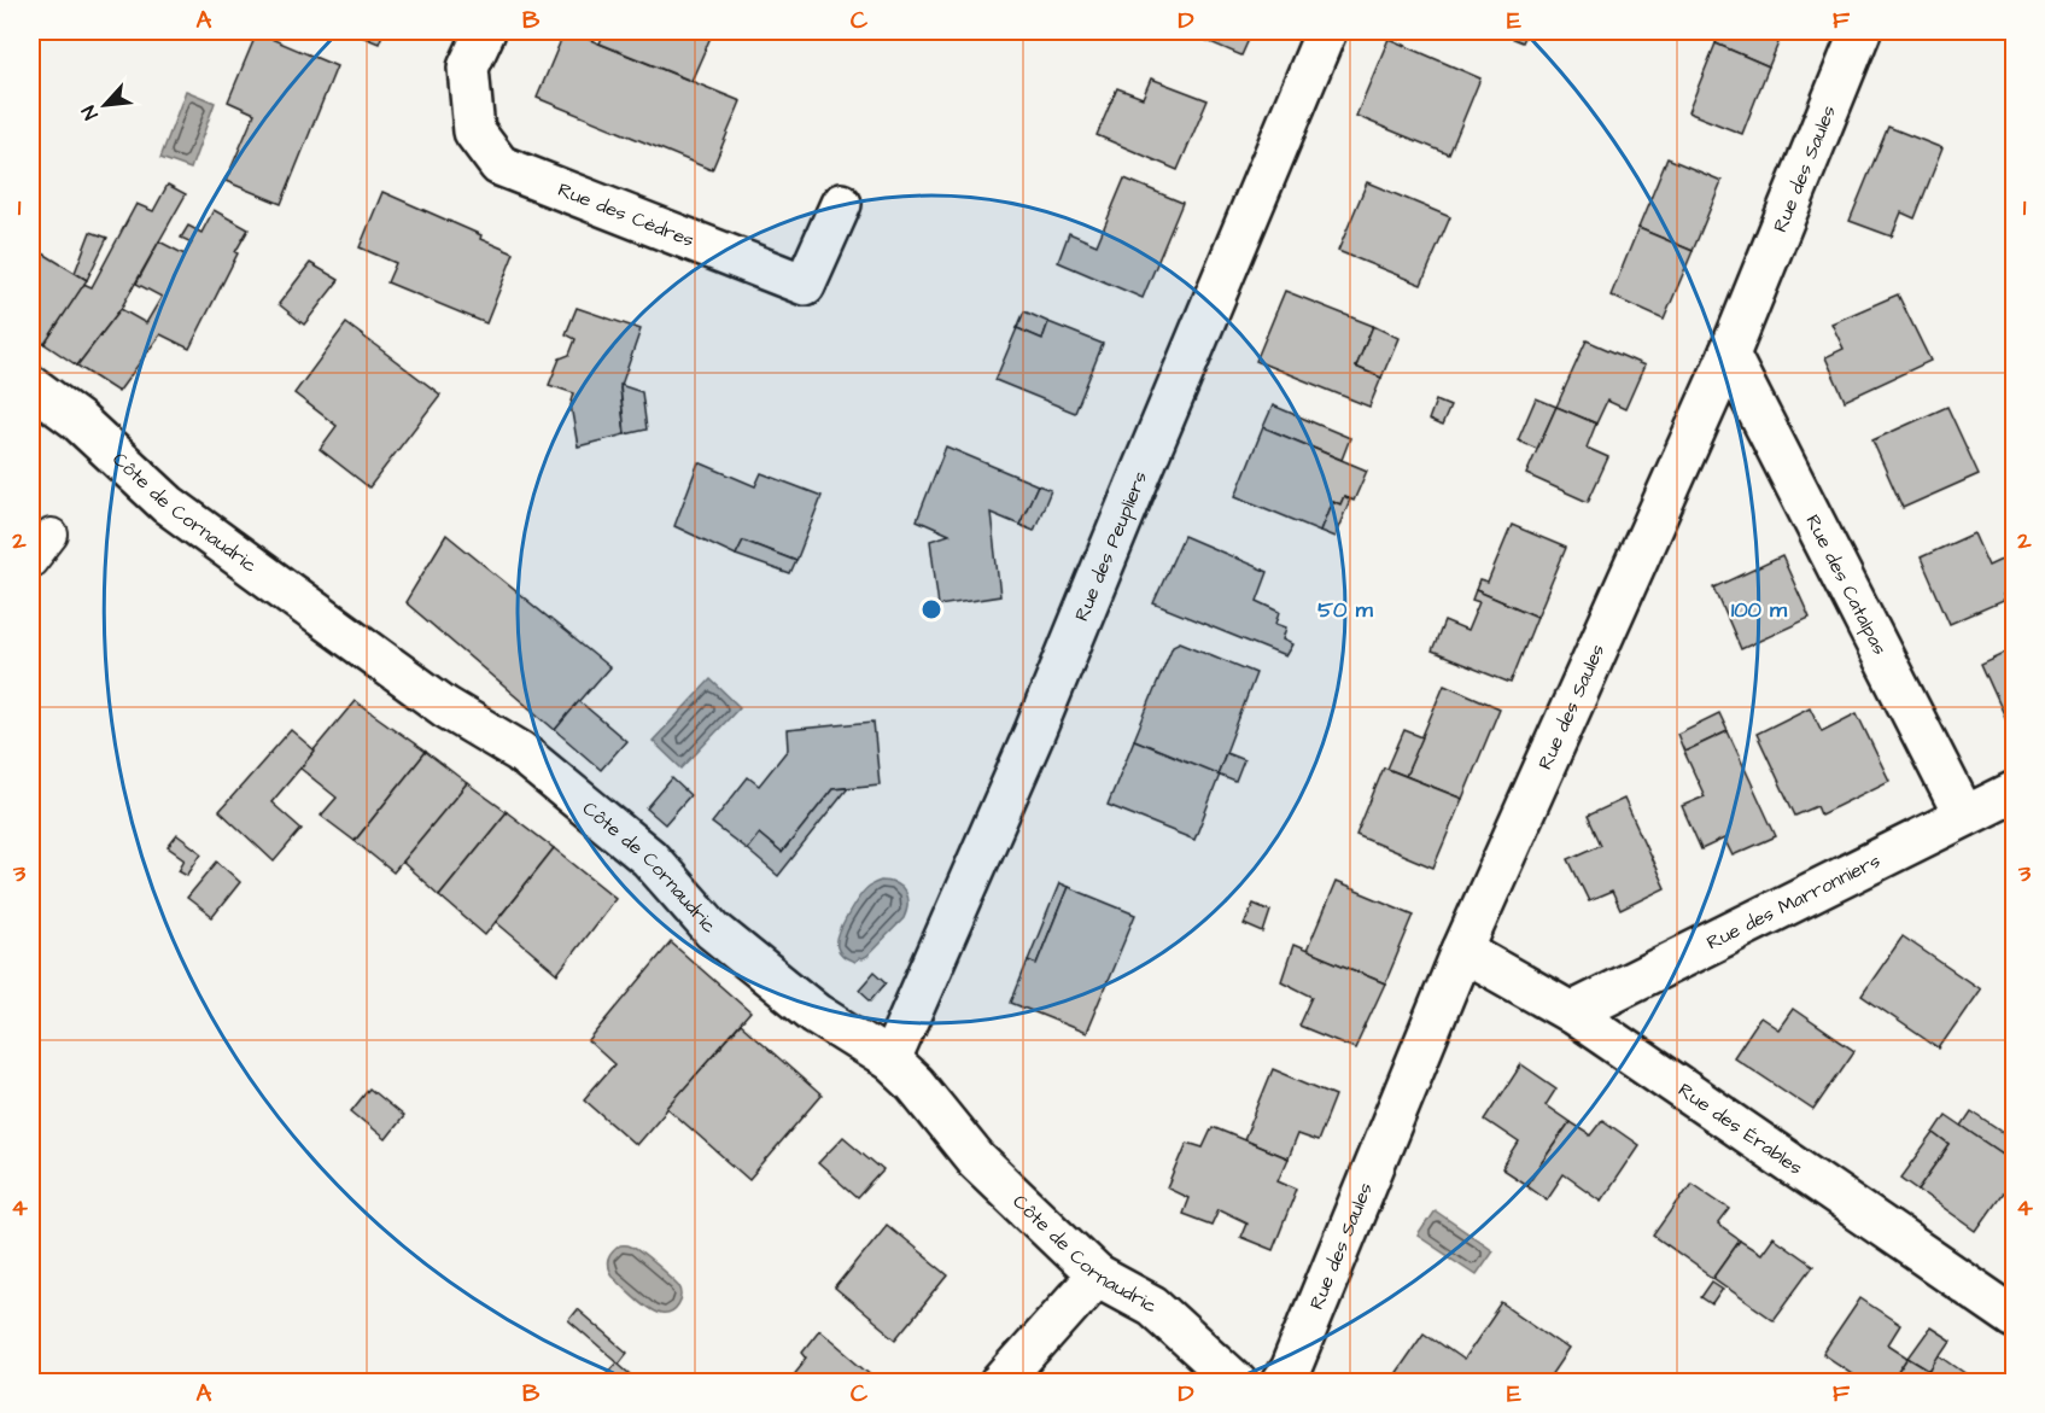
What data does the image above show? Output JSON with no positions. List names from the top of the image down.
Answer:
{
  "streets": {
    "street": [
      "Rue des Saules",
      "Rue des Cèdres",
      "Côte de Cornaudric",
      "Rue des Peupliers",
      "Rue des Catalpas",
      "Rue des Marronniers",
      "Rue des Érables"
    ]
  },
  "crossings": [
    ["Rue des Saules", "Rue des Catalpas"],
    ["Rue des Saules", "Rue des Érables"],
    ["Côte de Cornaudric", "Rue des Peupliers"],
    ["Rue des Catalpas", "Rue des Marronniers"],
    ["Rue des Marronniers", "Rue des Érables"]
  ],
  "north": "bottom left",
  "grid": {
    "columns": [
      "A",
      "B",
      "C",
      "D",
      "E",
      "F"
    ],
    "rows": [
      "1",
      "2",
      "3",
      "4"
    ]
  },
  "rings": ["50 m", "100 m"]
}
